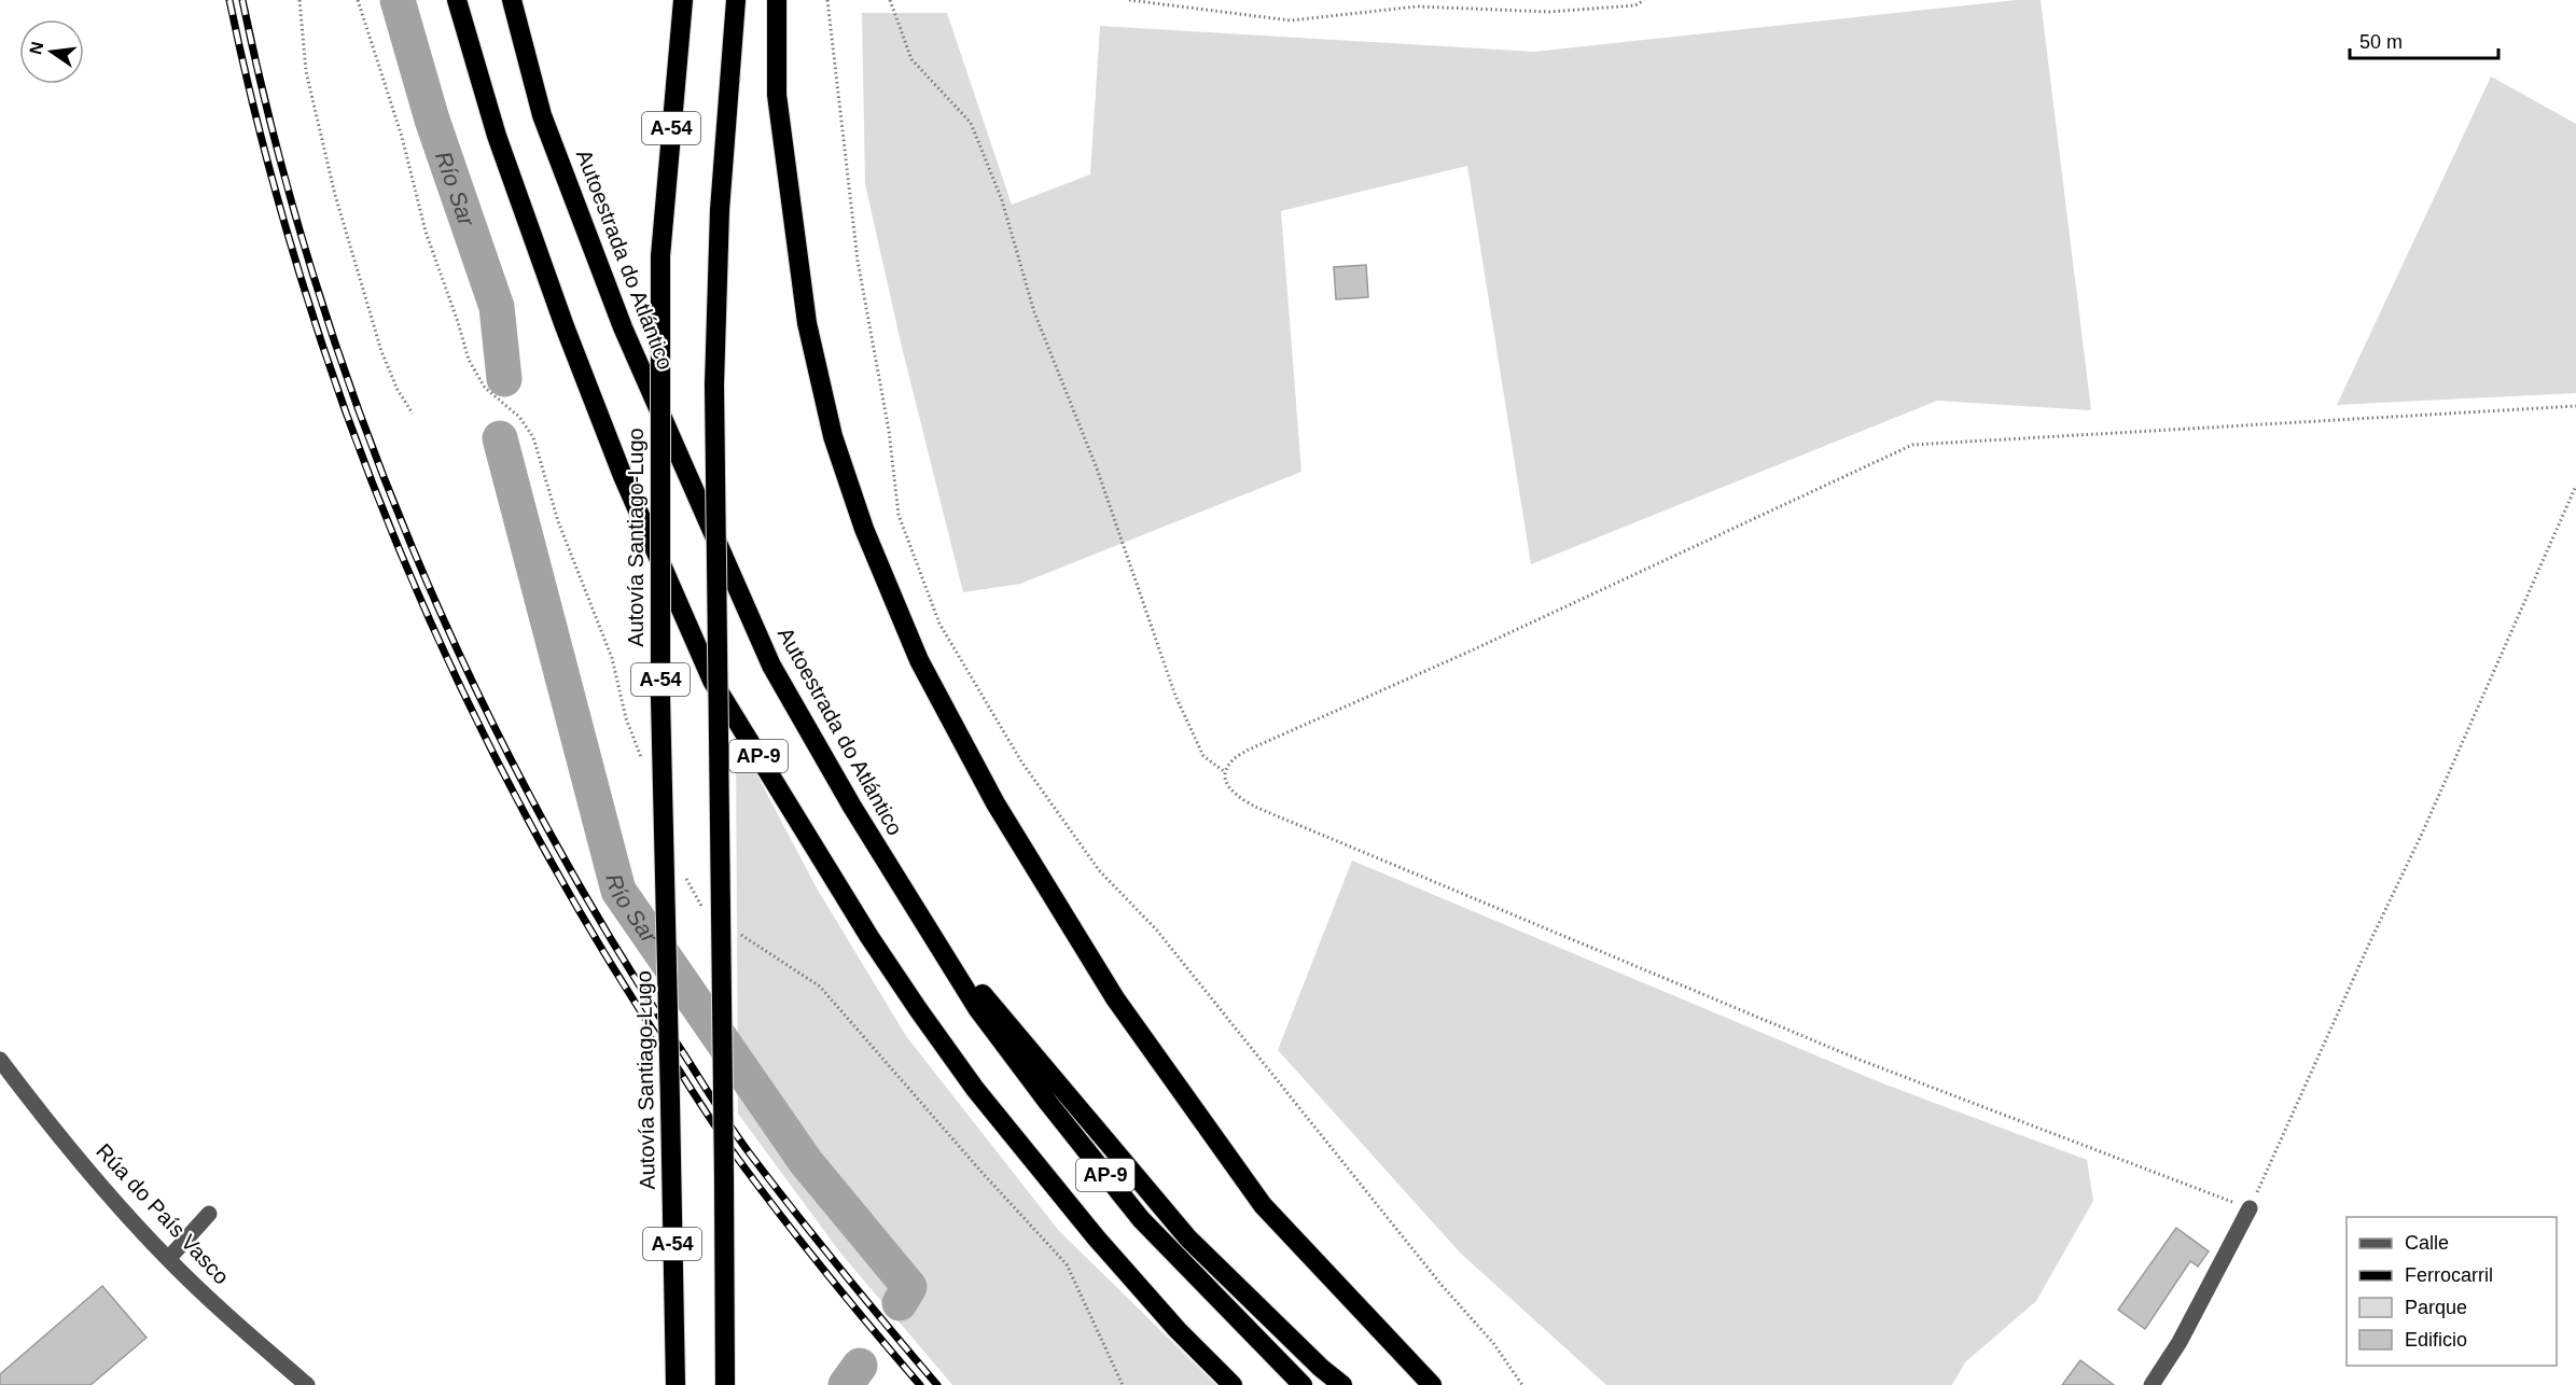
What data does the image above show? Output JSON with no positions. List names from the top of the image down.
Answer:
{
  "streets": {
    "highway": [
      "A-54",
      "Autoestrada do Atlántico",
      "Autovía Santiago-Lugo",
      "AP-9"
    ],
    "street": ["Rúa do País Vasco"]
  },
  "water": ["Río Sar"],
  "legend": [
    "Calle",
    "Ferrocarril",
    "Parque",
    "Edificio"
  ],
  "scale_bar": "50 m",
  "north": "left"
}
